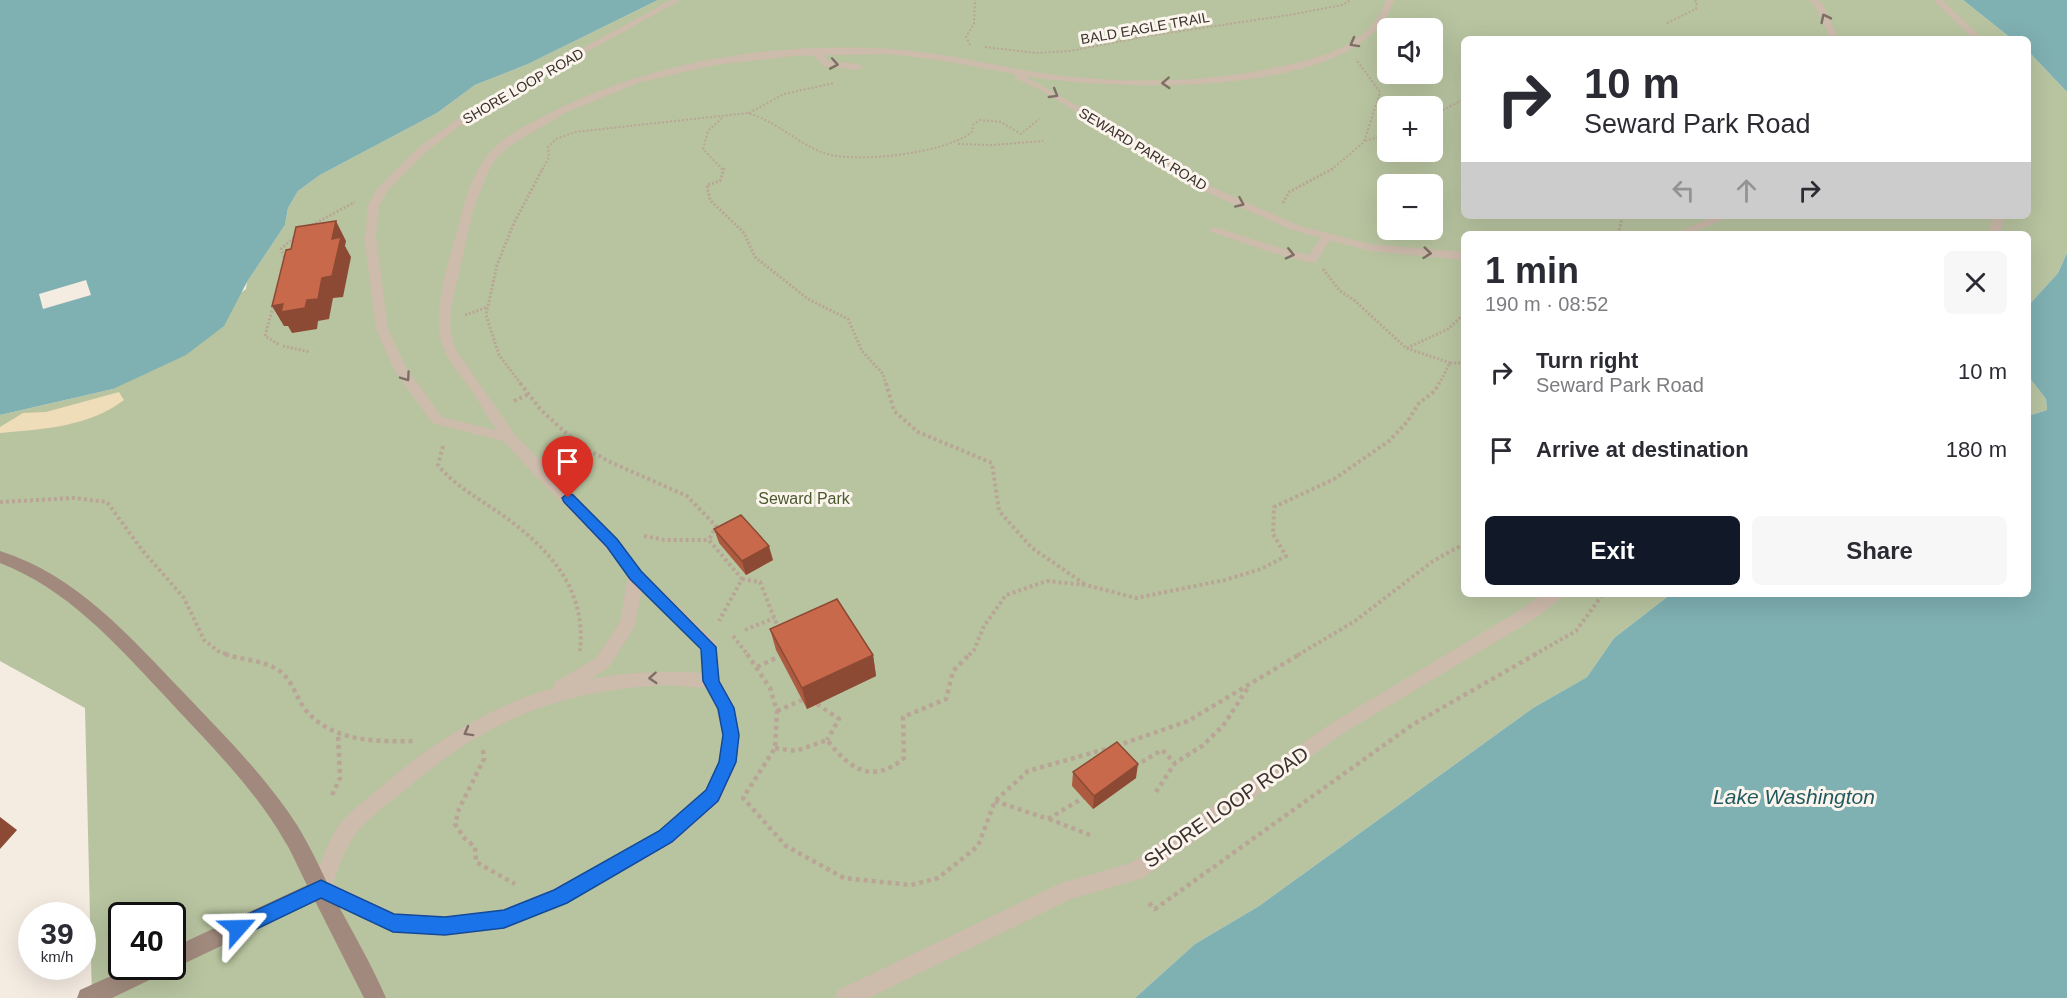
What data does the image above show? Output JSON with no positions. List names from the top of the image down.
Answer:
{
  "streets": {
    "street": ["SHORE LOOP ROAD", "SEWARD PARK ROAD"],
    "path": ["BALD EAGLE TRAIL"]
  },
  "crossings": [
    ["SHORE LOOP ROAD", "SEWARD PARK ROAD"]
  ],
  "water": ["Lake Washington"],
  "parks": ["Seward Park"],
  "page": {
    "map_buttons": ["+", "−"],
    "turn": ["10 m", "Seward Park Road"],
    "heading": ["1 min", "190 m · 08:52"],
    "list": [
      {
        "name": "Turn right",
        "note": "Seward Park Road",
        "value": "10 m"
      },
      {
        "name": "Arrive at destination",
        "value": "180 m"
      }
    ],
    "buttons": ["Exit", "Share"],
    "speed": "39 km/h",
    "limit": "40"
  }
}
